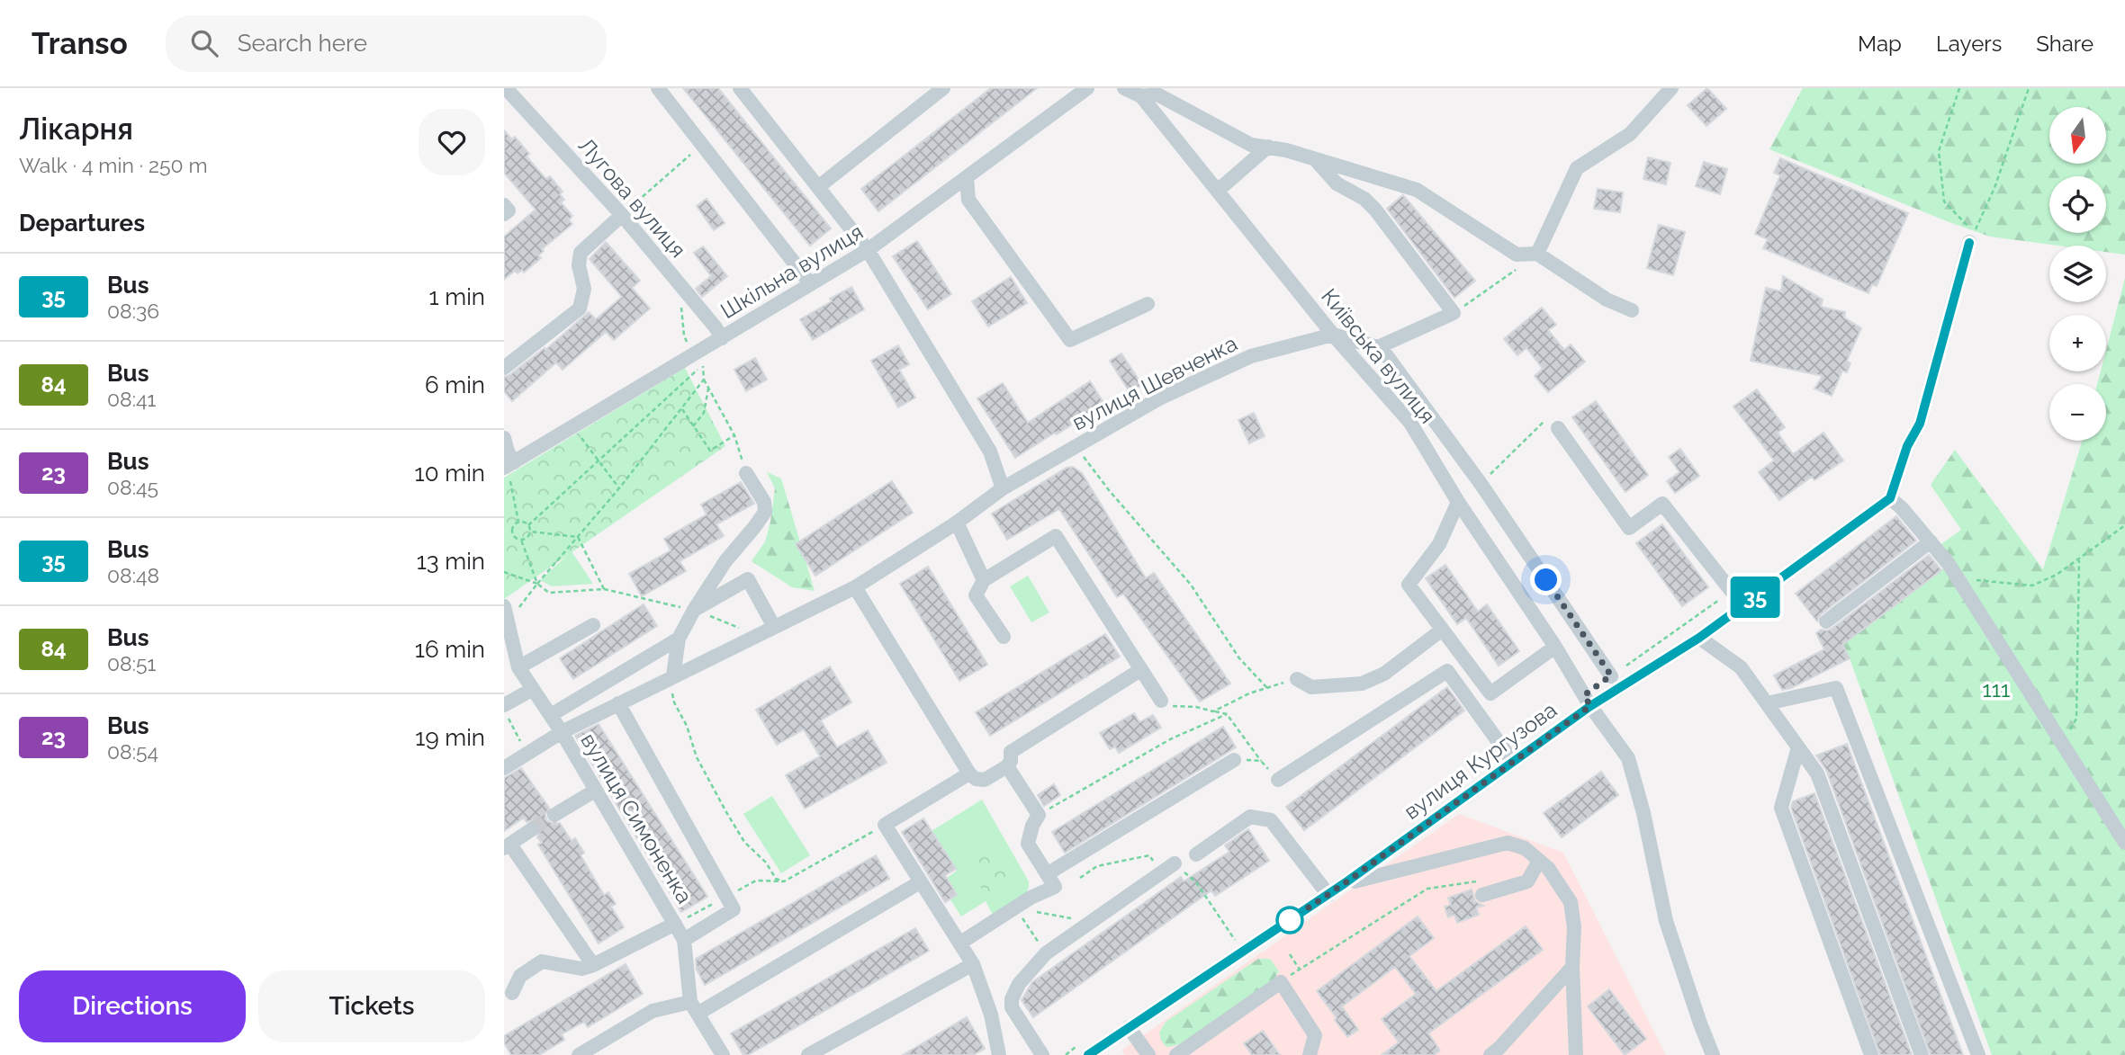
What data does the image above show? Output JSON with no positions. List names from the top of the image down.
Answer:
{
  "streets": {
    "street": [
      "Лугова вулиця",
      "Шкільна вулиця",
      "Київська вулиця",
      "вулиця Шевченка",
      "вулиця Кургузова",
      "вулиця Симоненка"
    ]
  },
  "crossings": [
    ["Лугова вулиця", "Шкільна вулиця"],
    ["Київська вулиця", "вулиця Шевченка"],
    ["Київська вулиця", "вулиця Кургузова"],
    ["вулиця Шевченка", "вулиця Симоненка"]
  ],
  "parks": ["111"],
  "lines": ["bus line 35"],
  "north": "bottom",
  "page": {
    "header": "Transo",
    "search": "Search here",
    "nav": ["Map", "Layers", "Share"],
    "heading": [
      ["Лікарня", "Walk · 4 min · 250 m"],
      "Departures"
    ],
    "on_map": "35",
    "map_buttons": ["+", "−"],
    "list": [
      {
        "mark": "35",
        "name": "Bus",
        "note": "08:36",
        "value": "1 min"
      },
      {
        "mark": "84",
        "name": "Bus",
        "note": "08:41",
        "value": "6 min"
      },
      {
        "mark": "23",
        "name": "Bus",
        "note": "08:45",
        "value": "10 min"
      },
      {
        "mark": "35",
        "name": "Bus",
        "note": "08:48",
        "value": "13 min"
      },
      {
        "mark": "84",
        "name": "Bus",
        "note": "08:51",
        "value": "16 min"
      },
      {
        "mark": "23",
        "name": "Bus",
        "note": "08:54",
        "value": "19 min"
      }
    ],
    "buttons": ["Directions", "Tickets"]
  }
}
